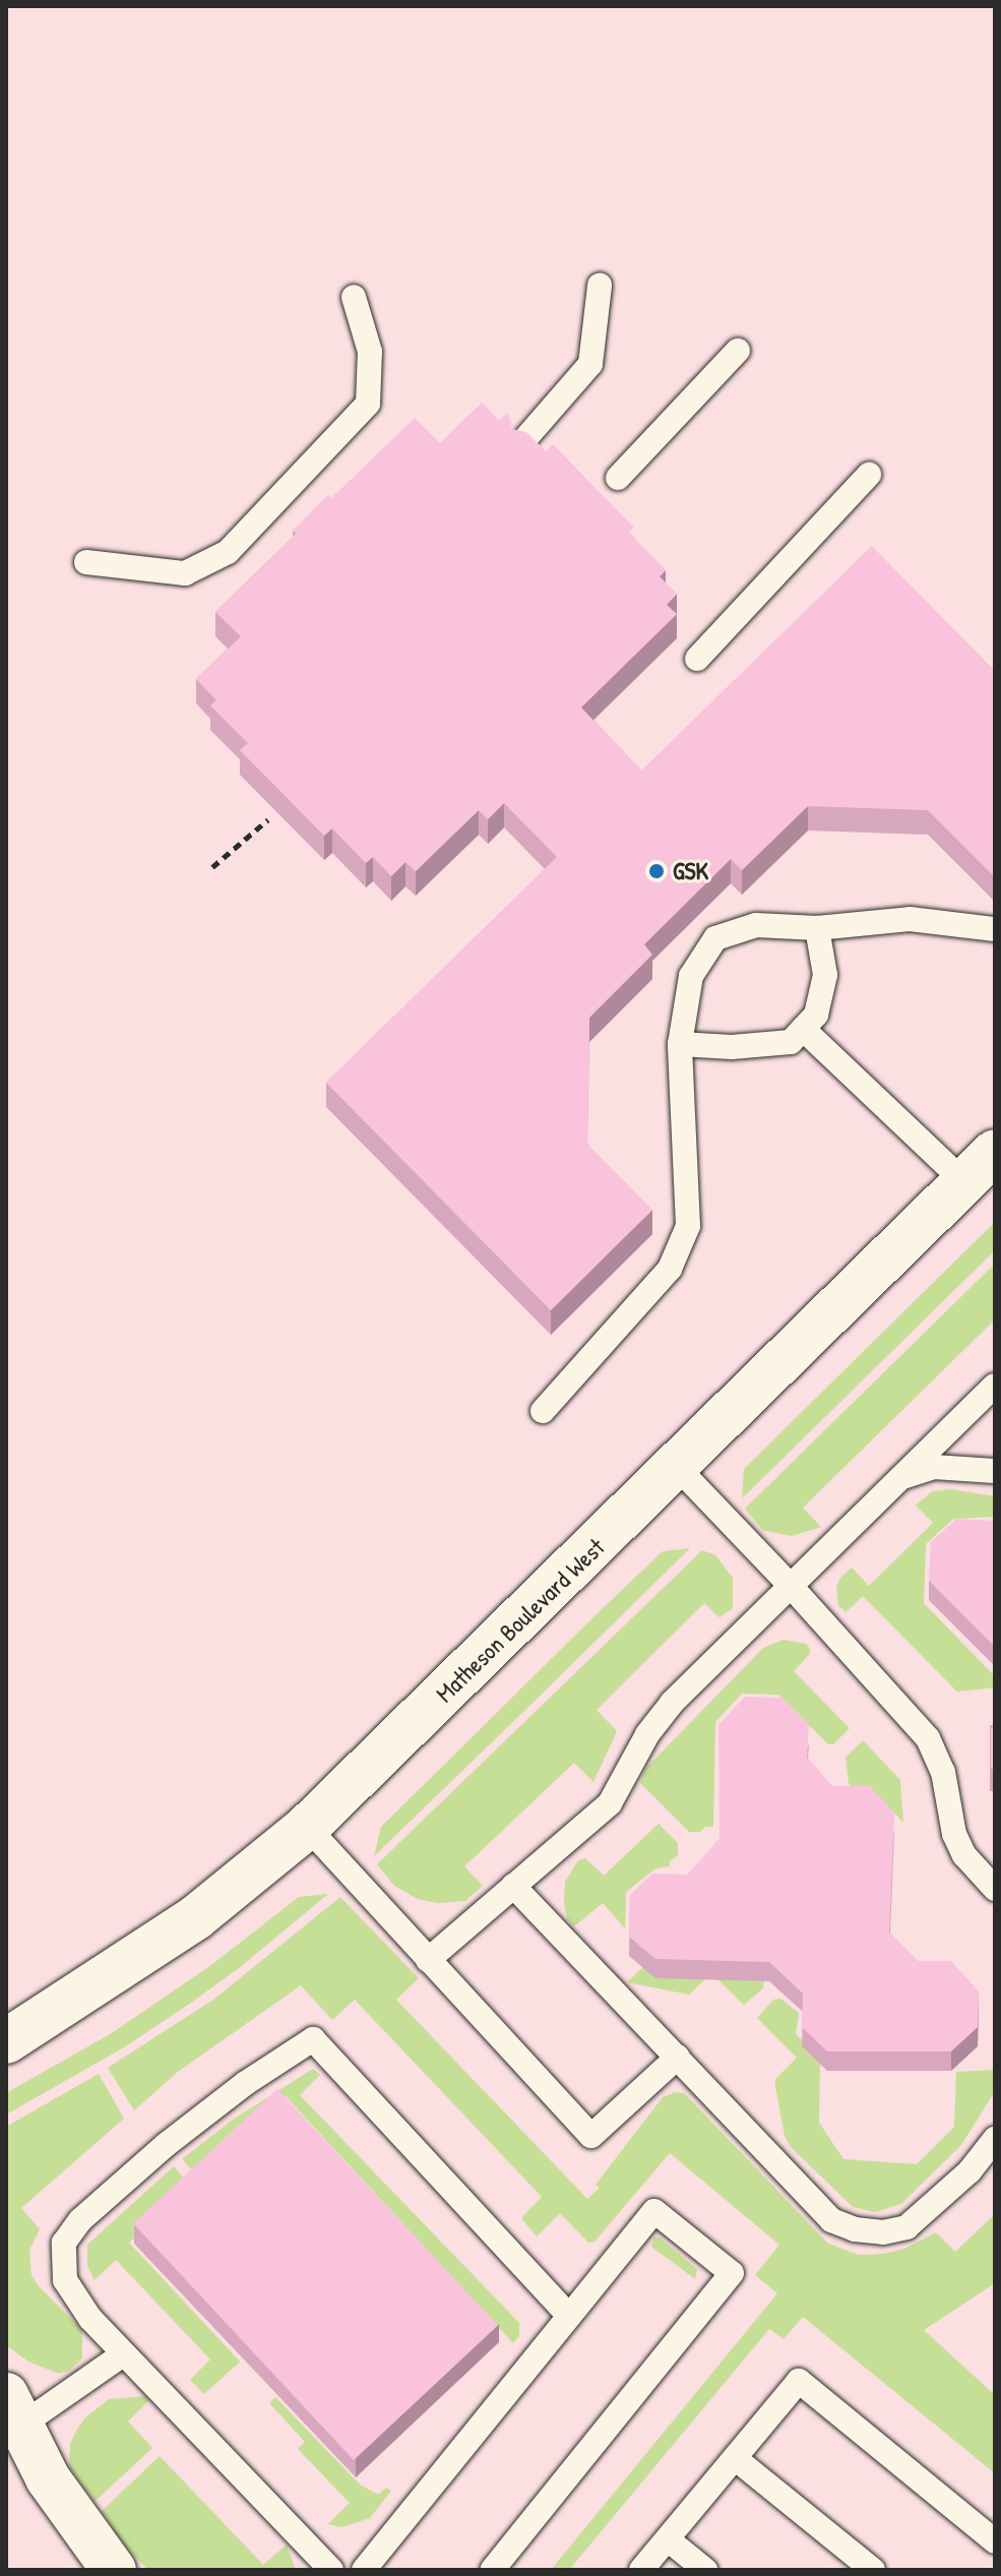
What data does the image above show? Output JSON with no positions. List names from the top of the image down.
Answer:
{
  "streets": {
    "street": ["Matheson Boulevard West"]
  },
  "places": ["GSK"]
}
